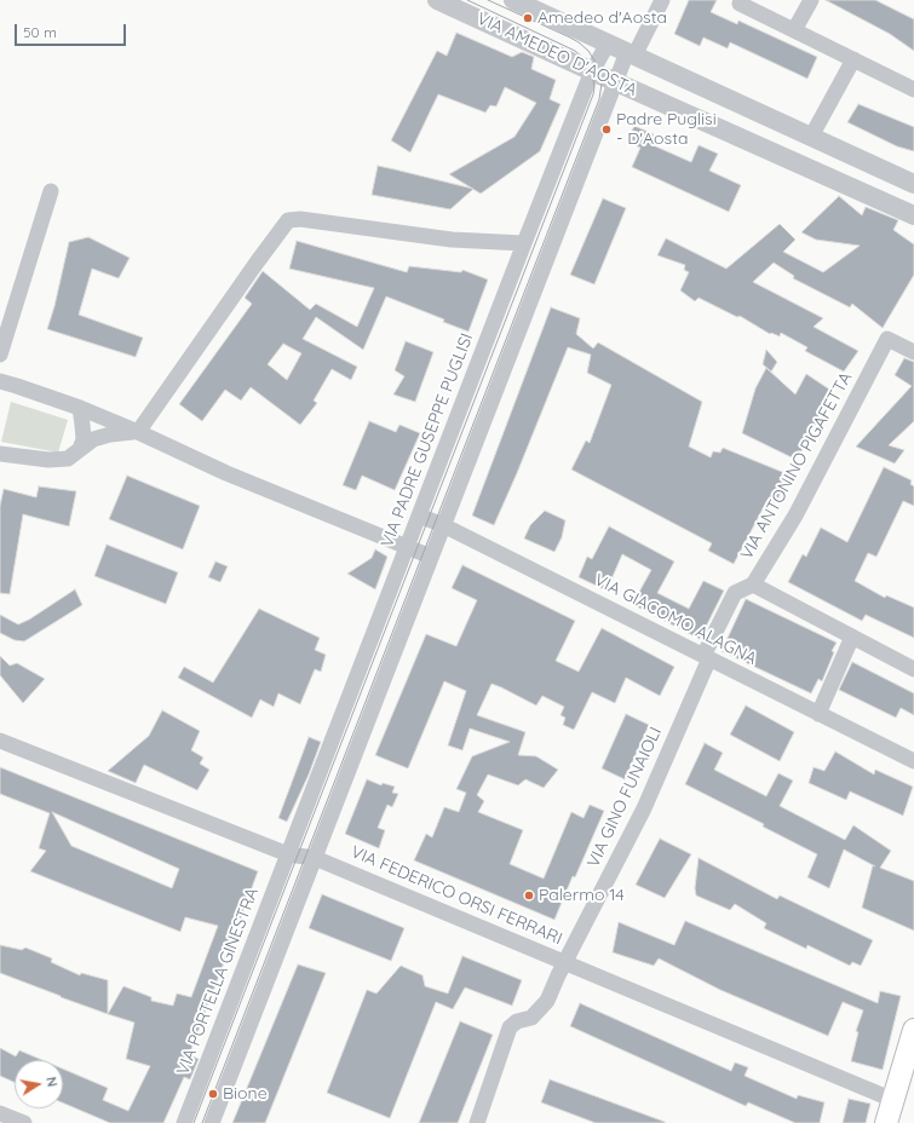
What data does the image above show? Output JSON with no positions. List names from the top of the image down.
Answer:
{
  "streets": {
    "street": [
      "VIA AMEDEO D'AOSTA",
      "VIA PADRE GUSEPPE PUGLISI",
      "VIA ANTONINO PIGAFETTA",
      "VIA GIACOMO ALAGNA",
      "VIA GINO FUNAIOLI",
      "VIA FEDERICO ORSI FERRARI",
      "VIA PORTELLA GINESTRA"
    ]
  },
  "crossings": [
    ["VIA AMEDEO D'AOSTA", "VIA PADRE GUSEPPE PUGLISI"],
    ["VIA PADRE GUSEPPE PUGLISI", "VIA GIACOMO ALAGNA"],
    ["VIA PADRE GUSEPPE PUGLISI", "VIA FEDERICO ORSI FERRARI"],
    ["VIA PADRE GUSEPPE PUGLISI", "VIA PORTELLA GINESTRA"],
    ["VIA ANTONINO PIGAFETTA", "VIA GIACOMO ALAGNA"],
    ["VIA ANTONINO PIGAFETTA", "VIA GINO FUNAIOLI"],
    ["VIA GIACOMO ALAGNA", "VIA GINO FUNAIOLI"],
    ["VIA GINO FUNAIOLI", "VIA FEDERICO ORSI FERRARI"],
    ["VIA FEDERICO ORSI FERRARI", "VIA PORTELLA GINESTRA"]
  ],
  "places": [
    "Amedeo d'Aosta",
    "Padre Puglisi - D'Aosta",
    "Palermo 14",
    "Bione"
  ],
  "scale_bar": "50 m",
  "north": "right"
}
